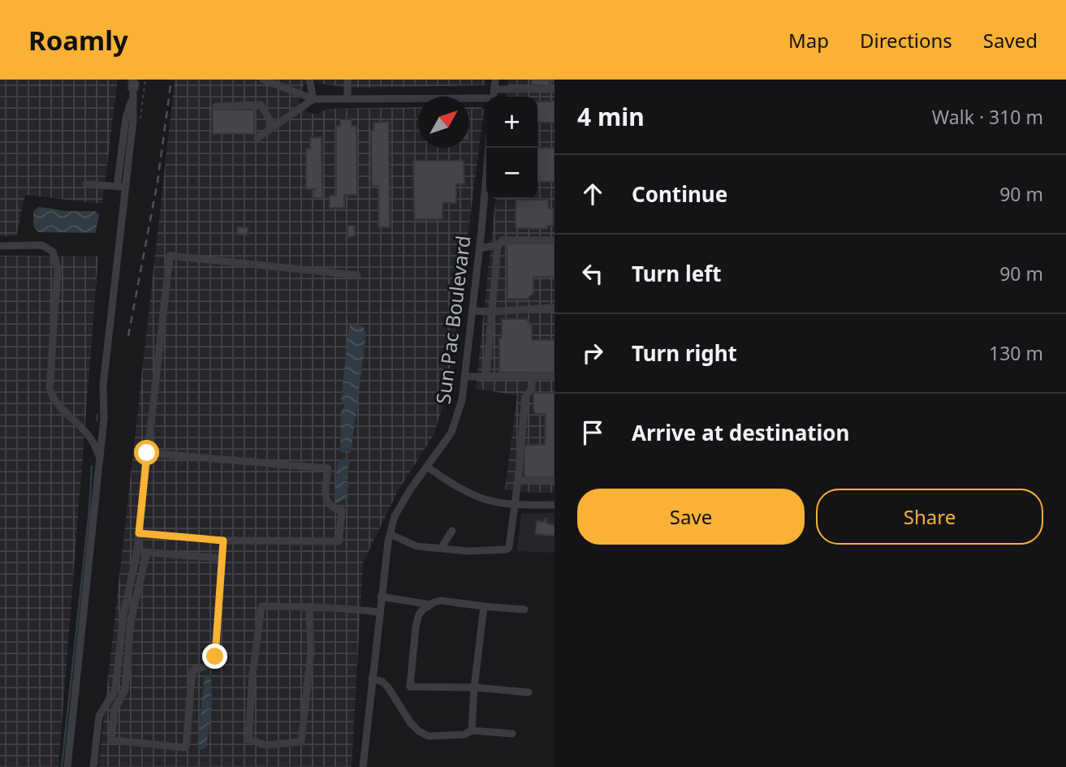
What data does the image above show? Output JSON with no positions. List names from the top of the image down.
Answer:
{
  "streets": {
    "street": ["Sun Pac Boulevard"]
  },
  "north": "top right",
  "page": {
    "header": "Roamly",
    "nav": ["Map", "Directions", "Saved"],
    "heading": ["4 min", "Walk · 310 m"],
    "map_buttons": ["+", "−"],
    "list": [
      ["Continue", "90 m"],
      ["Turn left", "90 m"],
      ["Turn right", "130 m"],
      "Arrive at destination"
    ],
    "buttons": ["Save", "Share"]
  }
}
